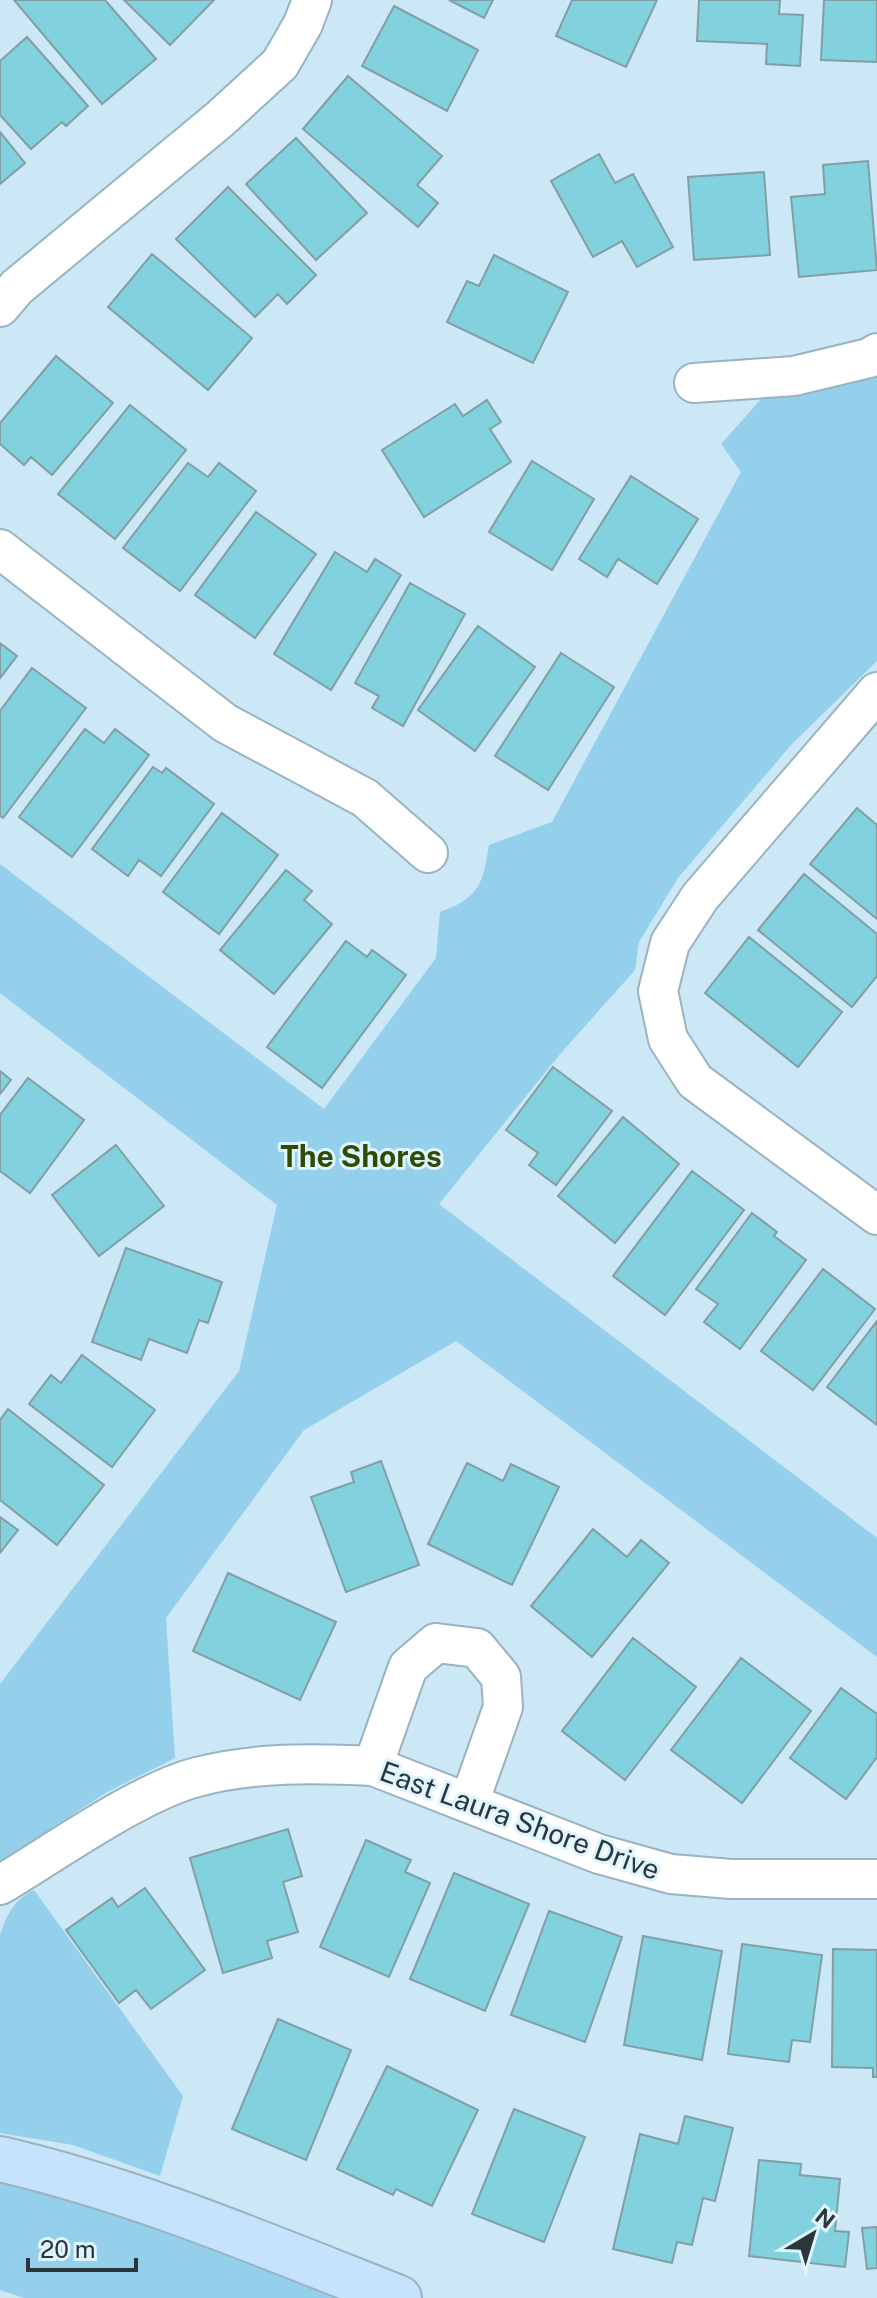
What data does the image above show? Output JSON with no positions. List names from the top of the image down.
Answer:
{
  "streets": {
    "street": ["East Laura Shore Drive"]
  },
  "districts": ["The Shores"],
  "scale_bar": "20 m",
  "north": "top right"
}
